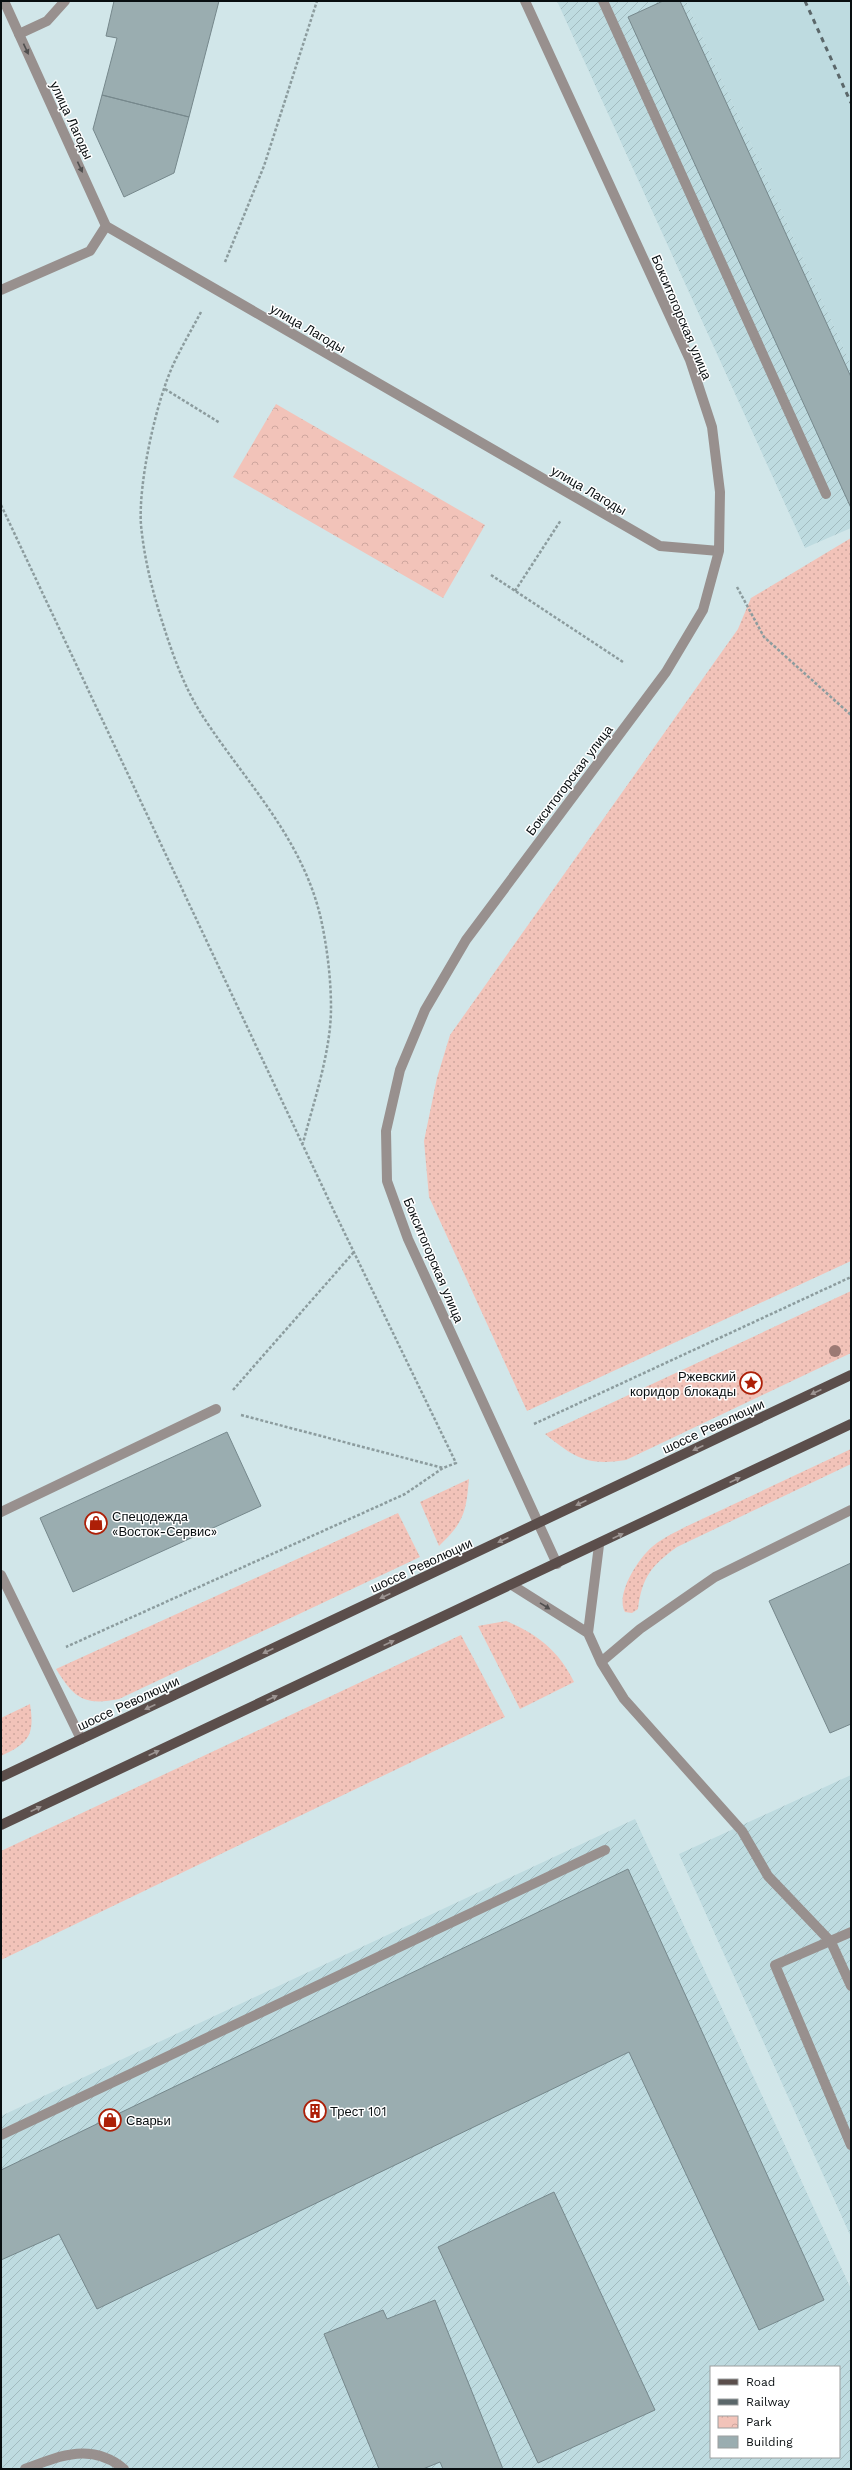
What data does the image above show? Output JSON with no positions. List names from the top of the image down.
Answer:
{
  "streets": {
    "main road": ["шоссе Революции"],
    "street": ["улица Лагоды", "Бокситогорская улица"]
  },
  "crossings": [
    ["улица Лагоды", "Бокситогорская улица"],
    ["Бокситогорская улица", "шоссе Революции"]
  ],
  "places": {
    "place": ["Ржевский коридор блокады"],
    "shop": ["Спецодежда «Восток-Сервис»", "Сварьи"],
    "building": ["Трест 101"]
  },
  "legend": [
    "Road",
    "Railway",
    "Park",
    "Building"
  ]
}
